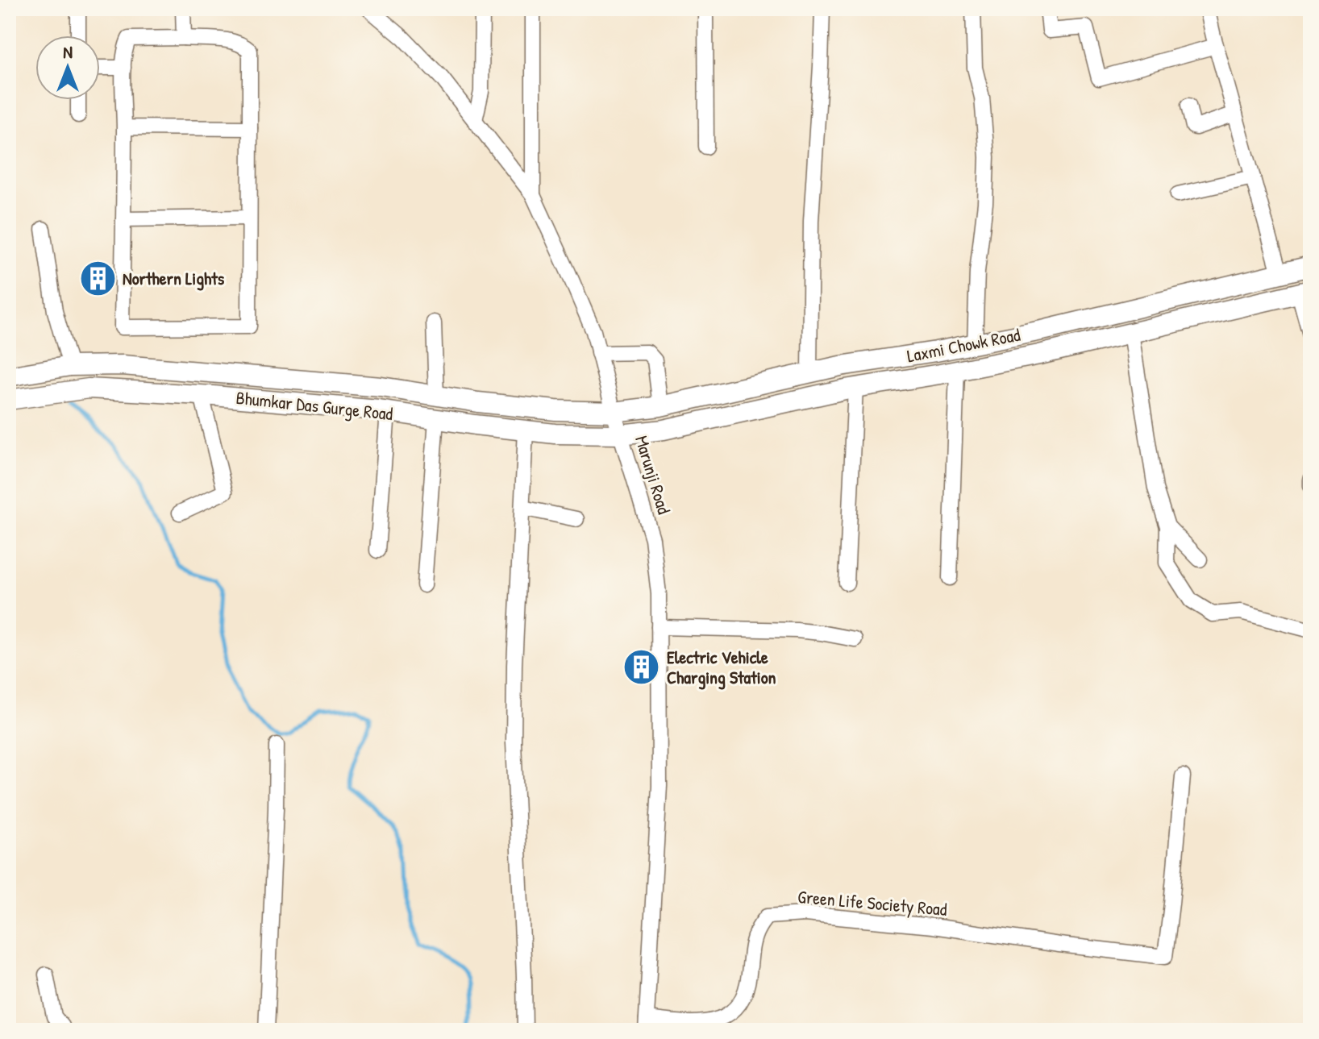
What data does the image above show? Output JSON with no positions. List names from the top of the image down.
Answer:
{
  "streets": {
    "main road": ["Laxmi Chowk Road", "Bhumkar Das Gurge Road"],
    "street": ["Marunji Road", "Green Life Society Road"]
  },
  "crossings": [
    ["Laxmi Chowk Road", "Bhumkar Das Gurge Road"],
    ["Laxmi Chowk Road", "Marunji Road"],
    ["Bhumkar Das Gurge Road", "Marunji Road"],
    ["Marunji Road", "Green Life Society Road"]
  ],
  "places": {
    "building": ["Northern Lights", "Electric Vehicle Charging Station"]
  },
  "north": "top"
}
